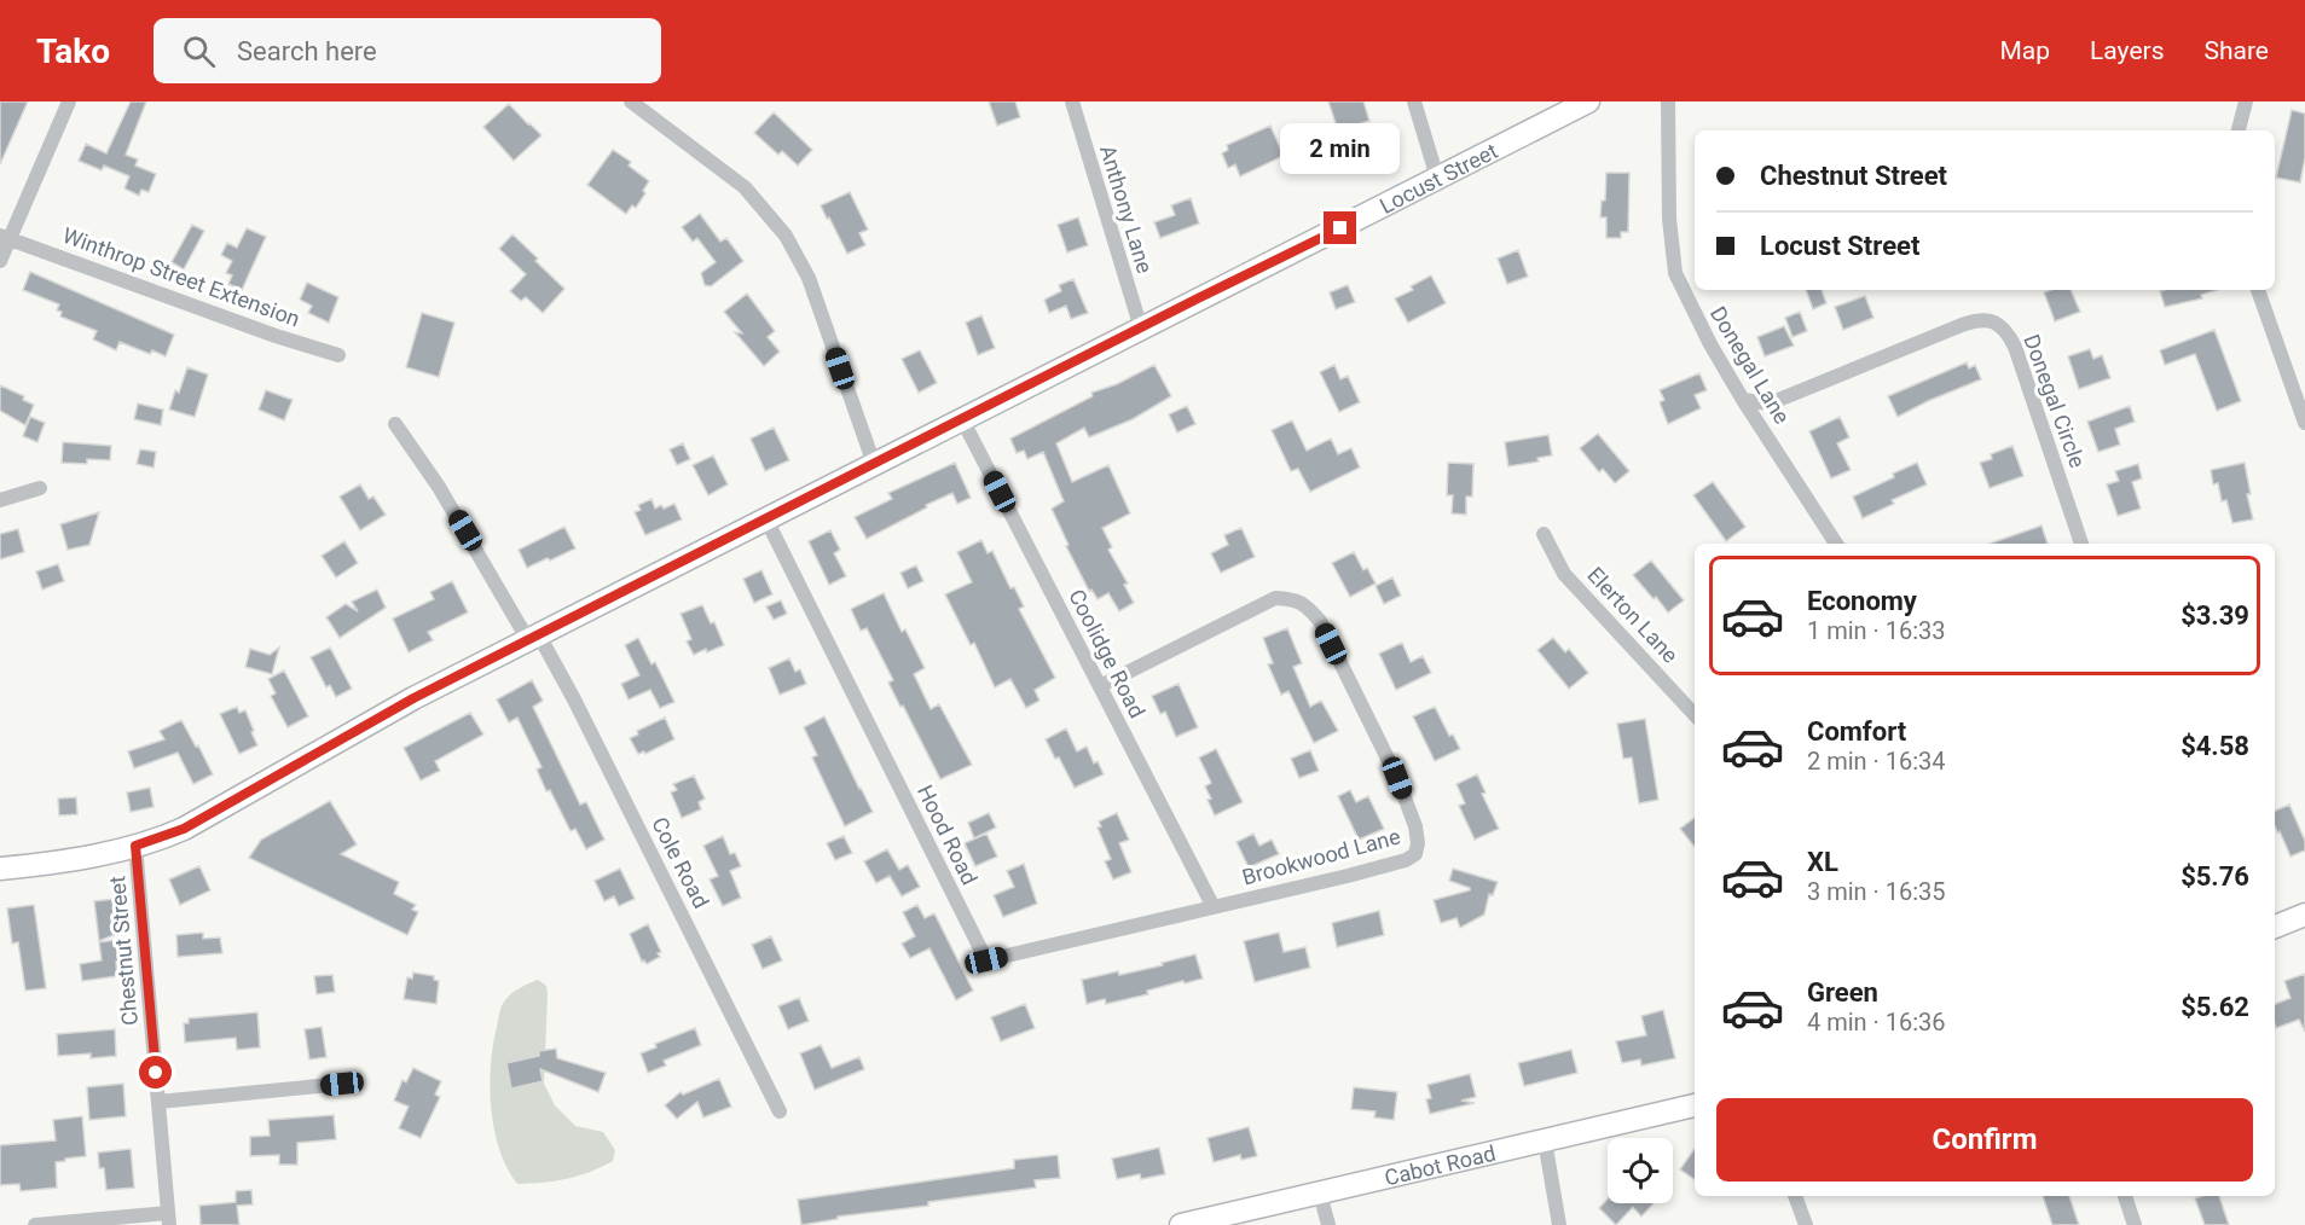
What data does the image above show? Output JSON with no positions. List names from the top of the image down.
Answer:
{
  "streets": {
    "main road": ["Locust Street", "Cabot Road"],
    "street": [
      "Anthony Lane",
      "Winthrop Street Extension",
      "Donegal Lane",
      "Donegal Circle",
      "Elerton Lane",
      "Coolidge Road",
      "Hood Road",
      "Brookwood Lane",
      "Cole Road",
      "Chestnut Street"
    ]
  },
  "crossings": [
    ["Locust Street", "Anthony Lane"],
    ["Locust Street", "Coolidge Road"],
    ["Locust Street", "Hood Road"],
    ["Locust Street", "Cole Road"],
    ["Locust Street", "Chestnut Street"],
    ["Donegal Lane", "Donegal Circle"],
    ["Coolidge Road", "Hood Road"],
    ["Coolidge Road", "Brookwood Lane"],
    ["Hood Road", "Brookwood Lane"]
  ],
  "page": {
    "header": "Tako",
    "search": "Search here",
    "nav": ["Map", "Layers", "Share"],
    "bubble": "2 min",
    "banner": ["Chestnut Street", "Locust Street"],
    "list": [
      {
        "name": "Economy",
        "note": "1 min · 16:33",
        "value": "$3.39"
      },
      {
        "name": "Comfort",
        "note": "2 min · 16:34",
        "value": "$4.58"
      },
      {
        "name": "XL",
        "note": "3 min · 16:35",
        "value": "$5.76"
      },
      {
        "name": "Green",
        "note": "4 min · 16:36",
        "value": "$5.62"
      }
    ],
    "buttons": "Confirm"
  }
}
